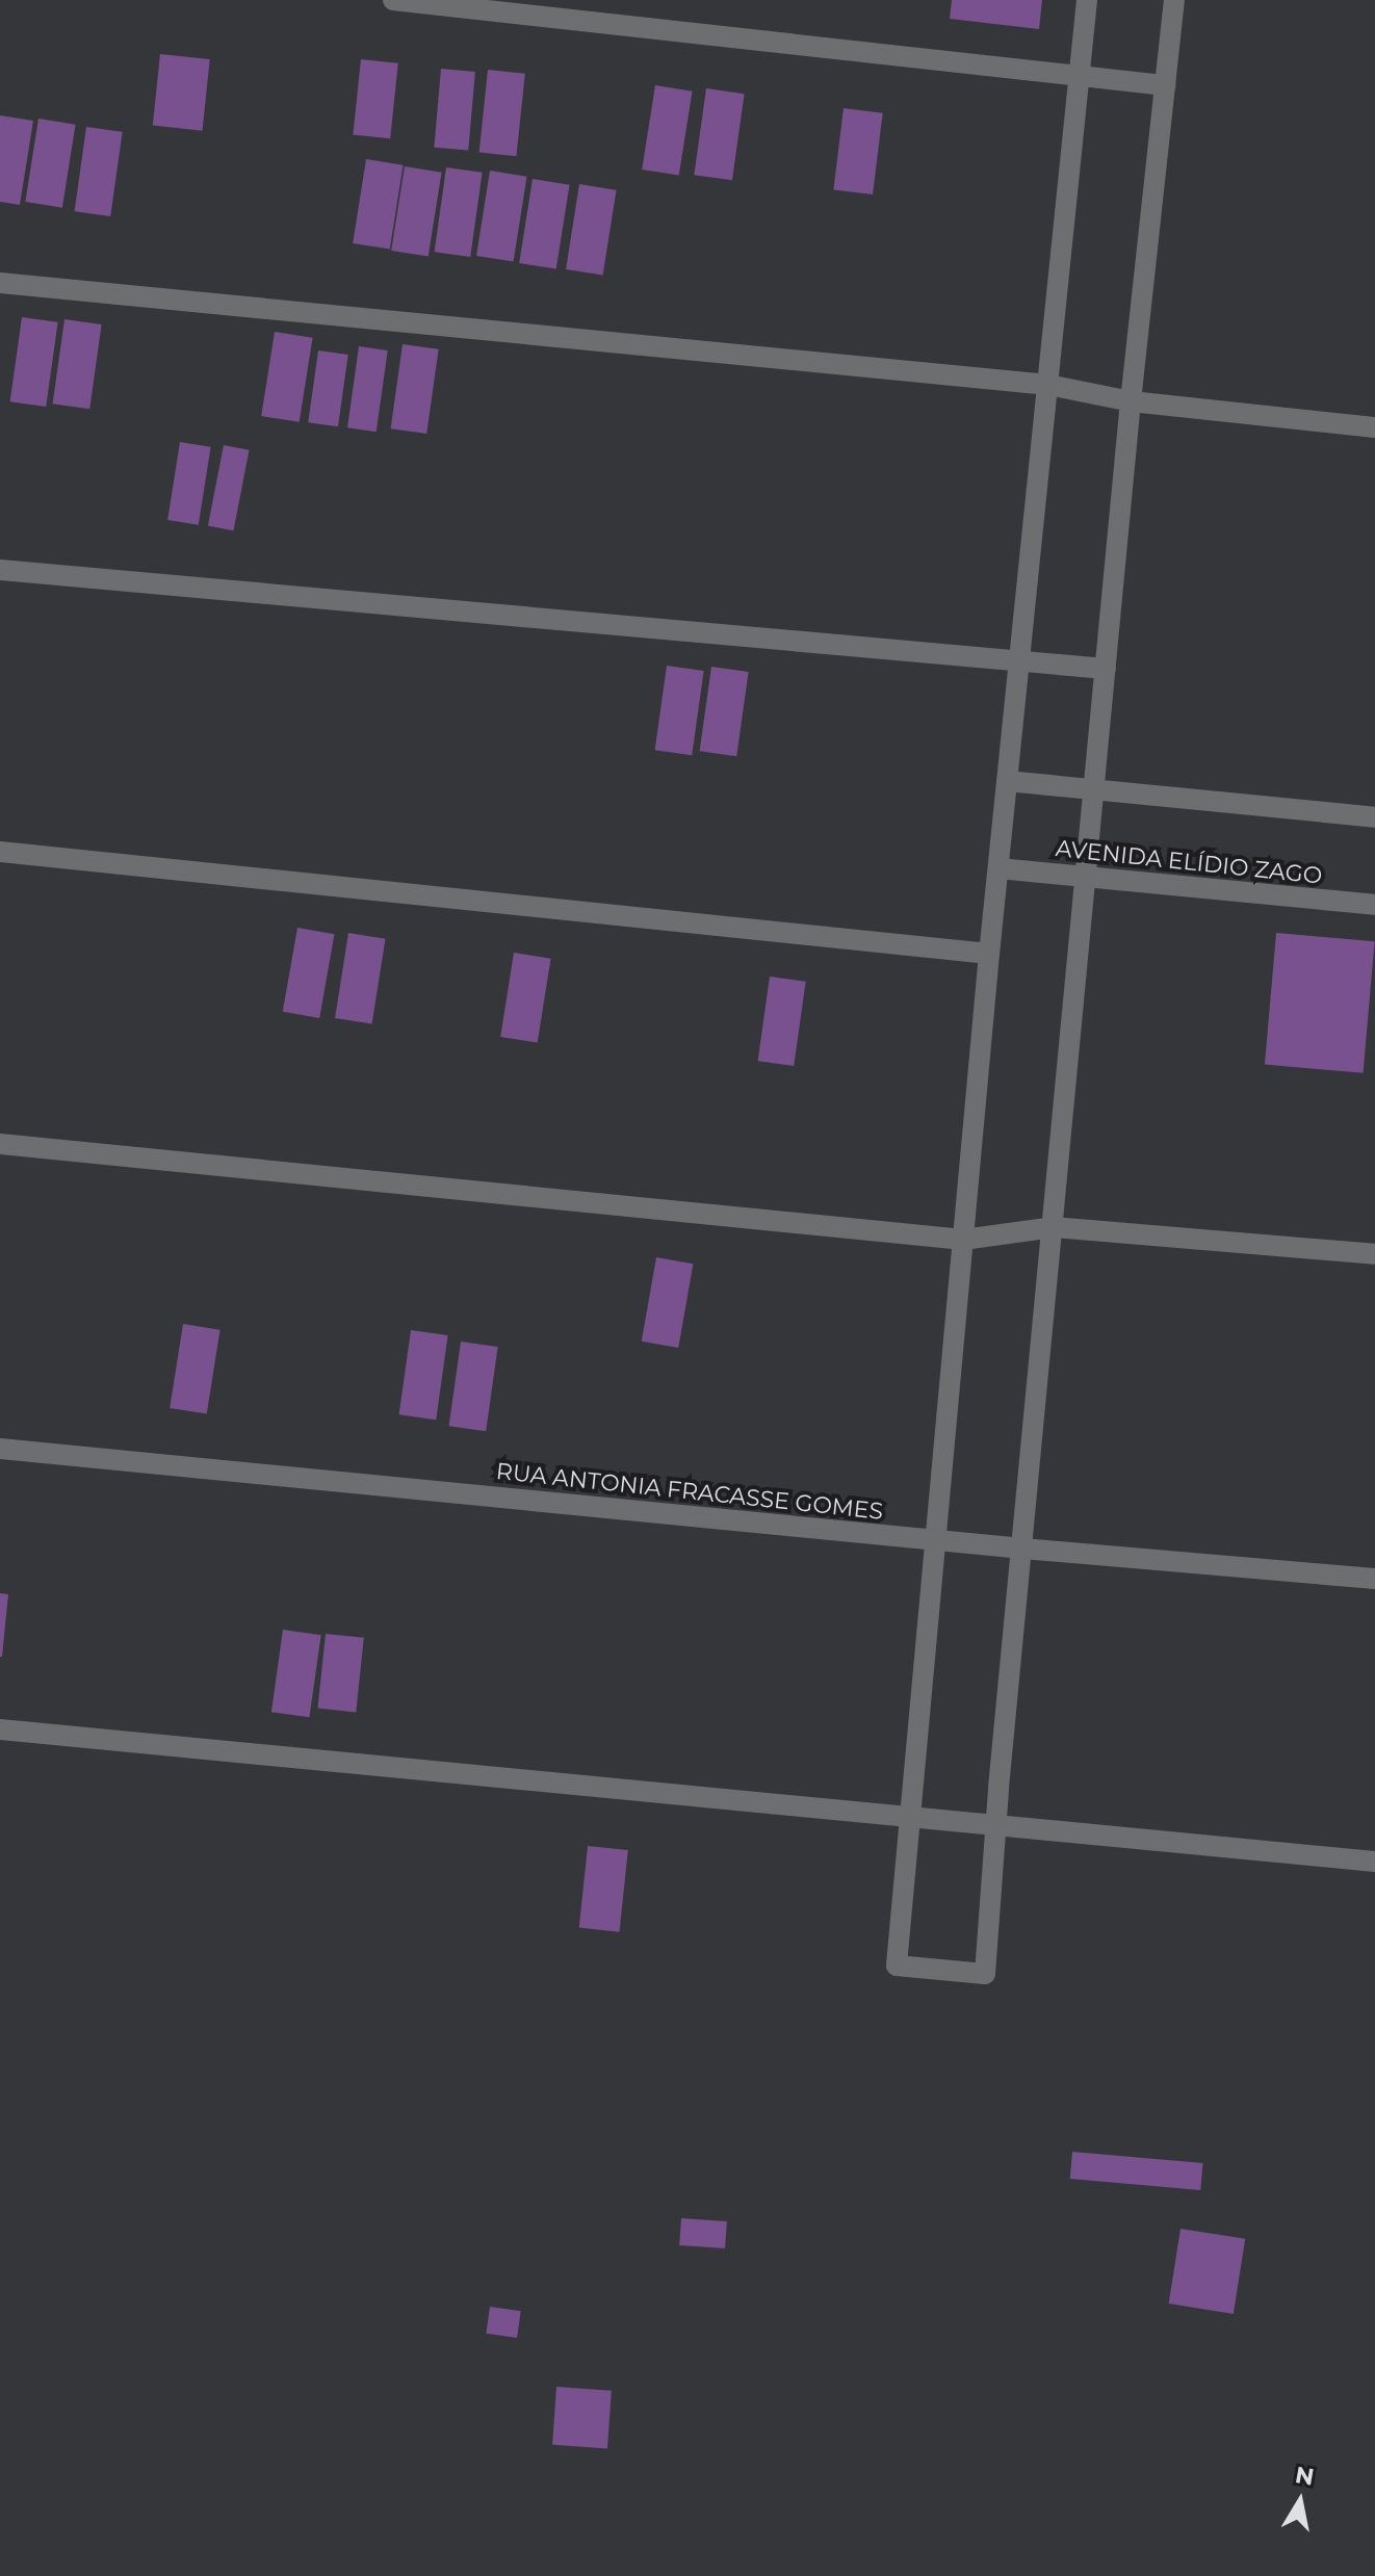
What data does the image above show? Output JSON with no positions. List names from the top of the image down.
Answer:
{
  "streets": {
    "street": ["AVENIDA ELÍDIO ZAGO", "RUA ANTONIA FRACASSE GOMES"]
  },
  "north": "top"
}
